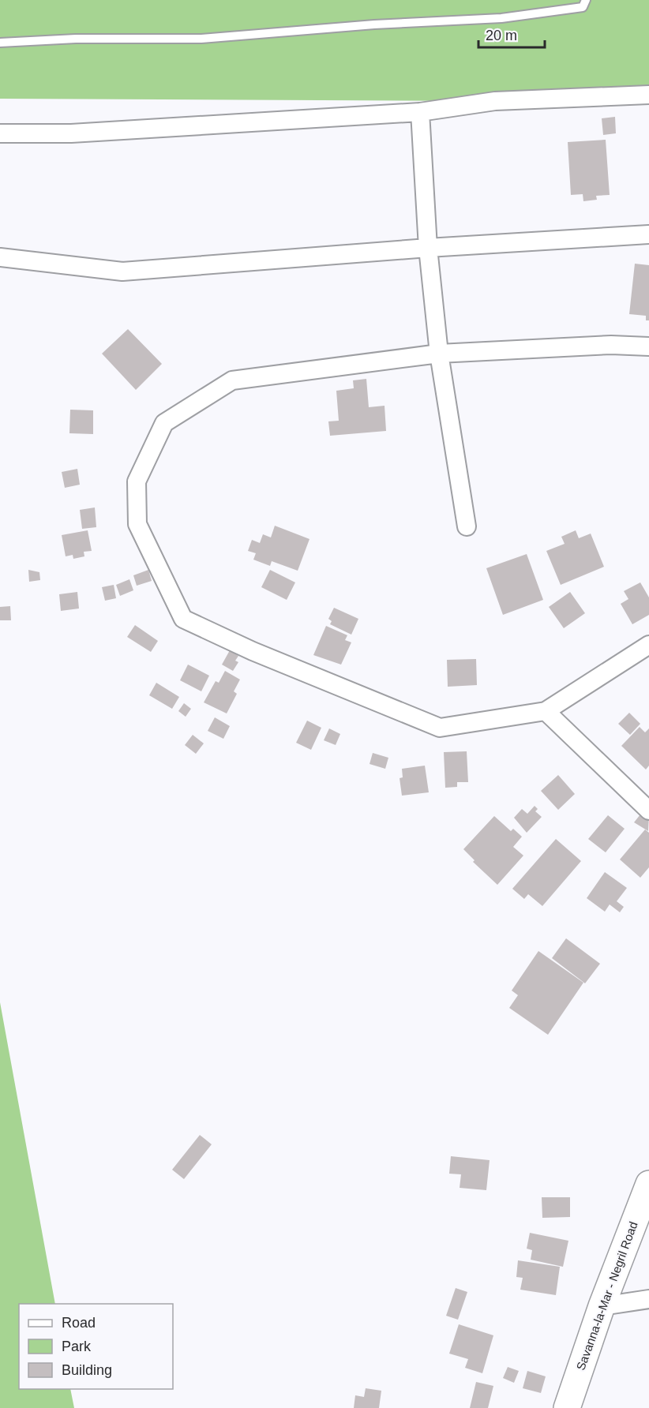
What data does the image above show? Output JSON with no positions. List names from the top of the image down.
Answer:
{
  "streets": {
    "main road": ["Savanna-la-Mar - Negril Road"]
  },
  "legend": ["Road", "Park", "Building"],
  "scale_bar": "20 m"
}
